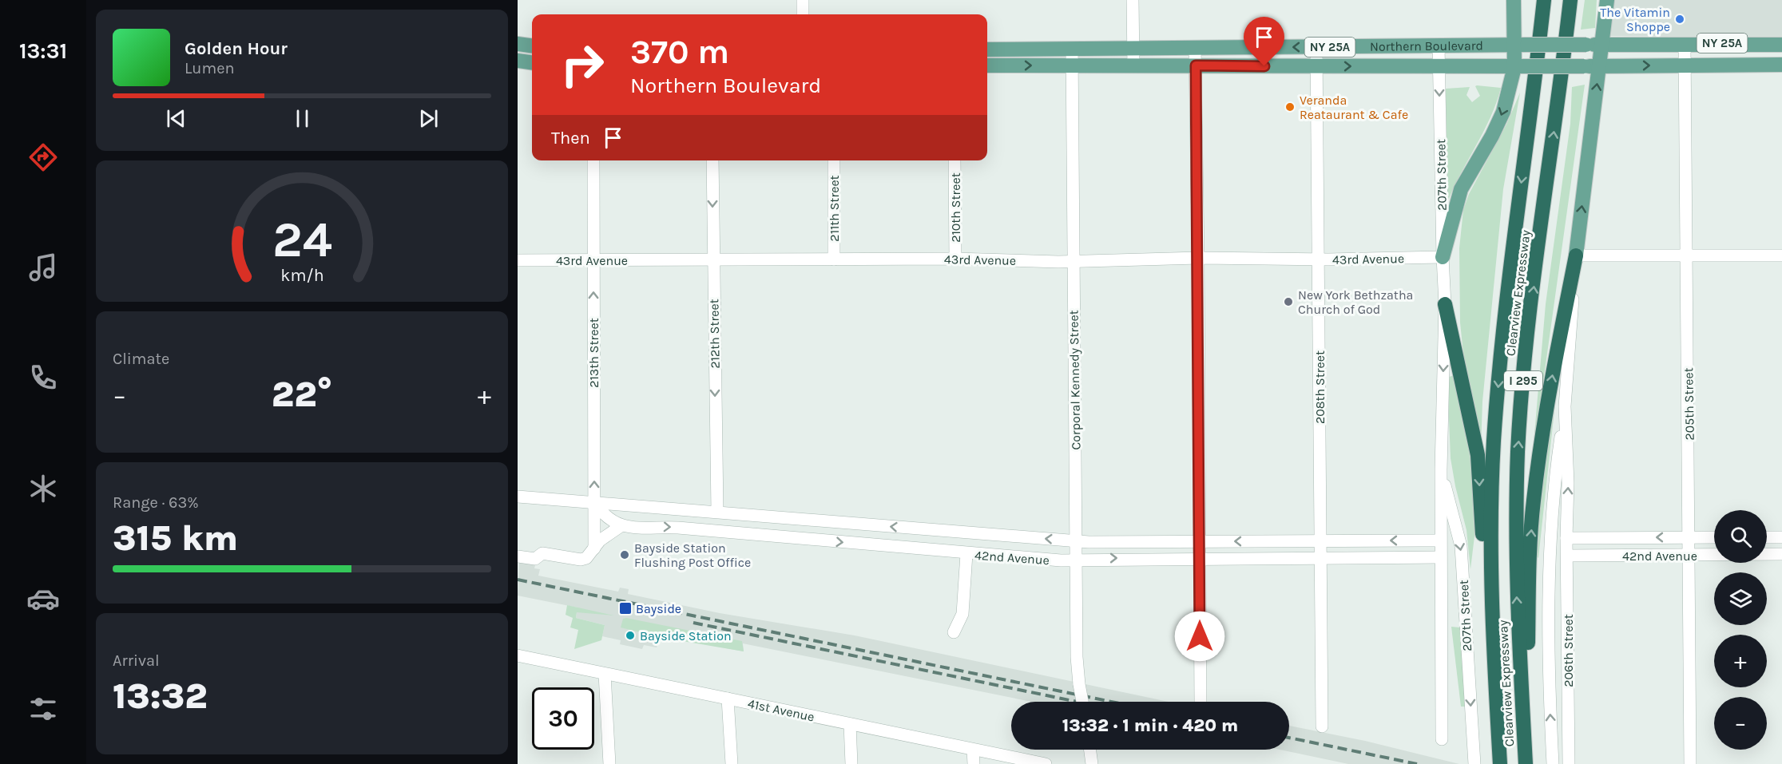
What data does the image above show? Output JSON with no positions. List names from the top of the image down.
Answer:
{
  "streets": {
    "highway": ["Clearview Expressway", "I 295"],
    "main road": ["NY 25A", "Northern Boulevard"],
    "street": [
      "207th Street",
      "210th Street",
      "211th Street",
      "43rd Avenue",
      "212th Street",
      "213th Street",
      "Corporal Kennedy Street",
      "208th Street",
      "205th Street",
      "42nd Avenue",
      "206th Street",
      "41st Avenue"
    ]
  },
  "crossings": [
    ["Northern Boulevard", "207th Street"],
    ["Northern Boulevard", "Corporal Kennedy Street"],
    ["Northern Boulevard", "208th Street"],
    ["Northern Boulevard", "205th Street"],
    ["207th Street", "43rd Avenue"],
    ["210th Street", "43rd Avenue"],
    ["211th Street", "43rd Avenue"],
    ["43rd Avenue", "212th Street"],
    ["43rd Avenue", "213th Street"],
    ["43rd Avenue", "Corporal Kennedy Street"],
    ["43rd Avenue", "208th Street"],
    ["212th Street", "42nd Avenue"],
    ["213th Street", "42nd Avenue"],
    ["Corporal Kennedy Street", "42nd Avenue"],
    ["208th Street", "42nd Avenue"],
    ["205th Street", "42nd Avenue"],
    ["42nd Avenue", "206th Street"]
  ],
  "one_way": ["212th Street", "213th Street"],
  "places": {
    "other": [
      "The Vitamin Shoppe",
      "Veranda Reataurant & Cafe",
      "New York Bethzatha Church of God",
      "Bayside Station Flushing Post Office",
      "Bayside Station"
    ],
    "transit": ["Bayside"]
  },
  "page": {
    "tabs": "13:31",
    "turn": ["370 m", "Northern Boulevard"],
    "song": ["Golden Hour", "Lumen"],
    "then": "Then",
    "tile": [
      "Climate",
      ["Range · 63%", "315 km"],
      ["Arrival", "13:32"]
    ],
    "heat": ["−", "22°", "+"],
    "map_buttons": ["+", "−"],
    "limit": "30",
    "trip": "13:32 · 1 min · 420 m",
    "gauge": ["24", "km/h"]
  }
}
